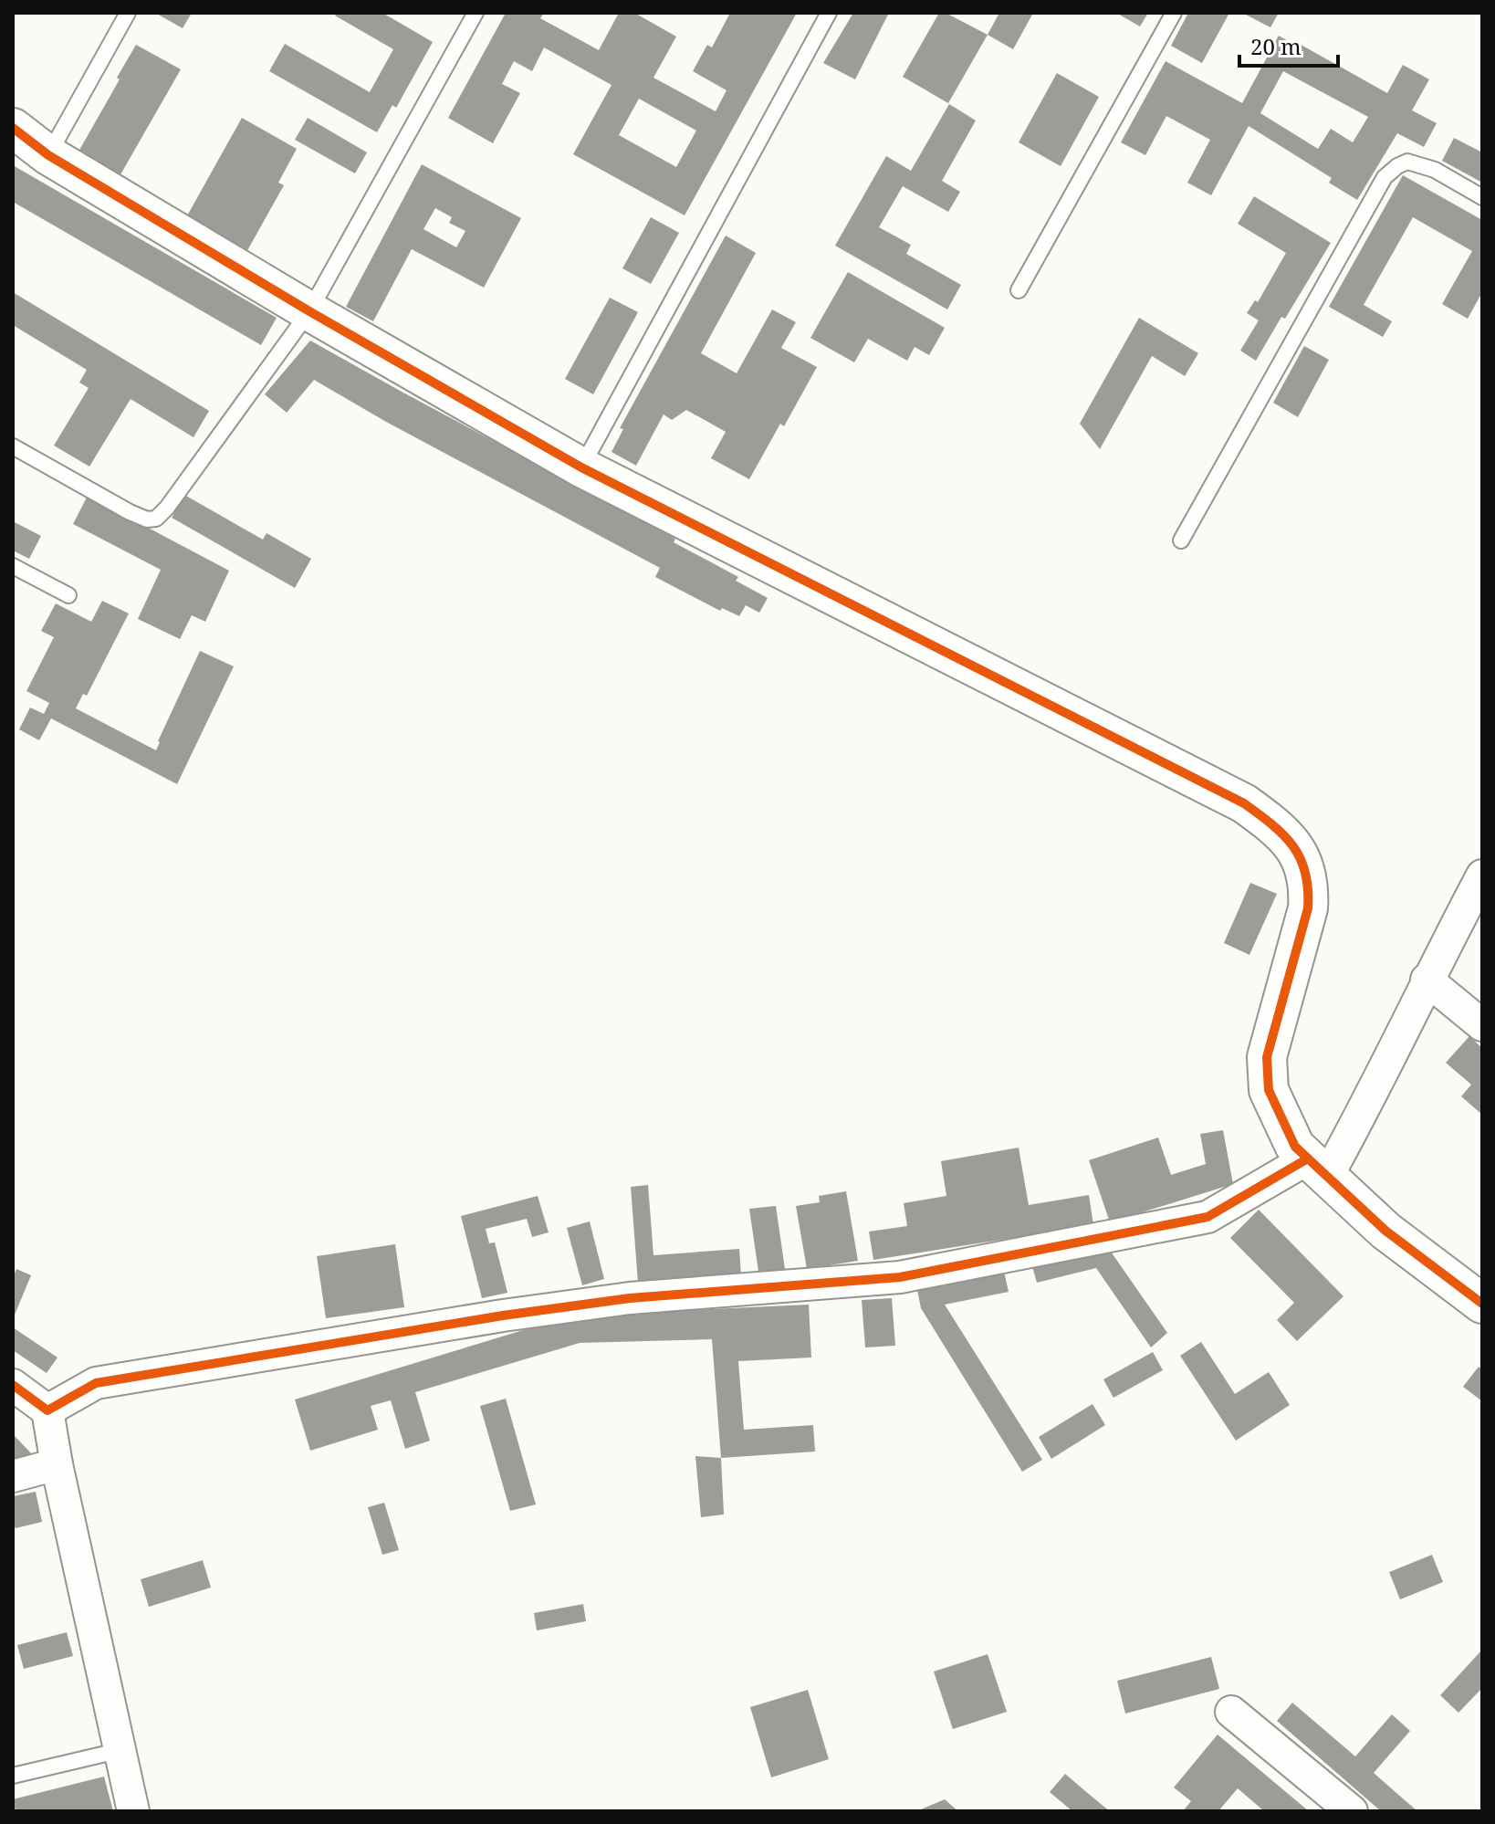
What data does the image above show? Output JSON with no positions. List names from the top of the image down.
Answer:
{
  "scale_bar": "20 m"
}
